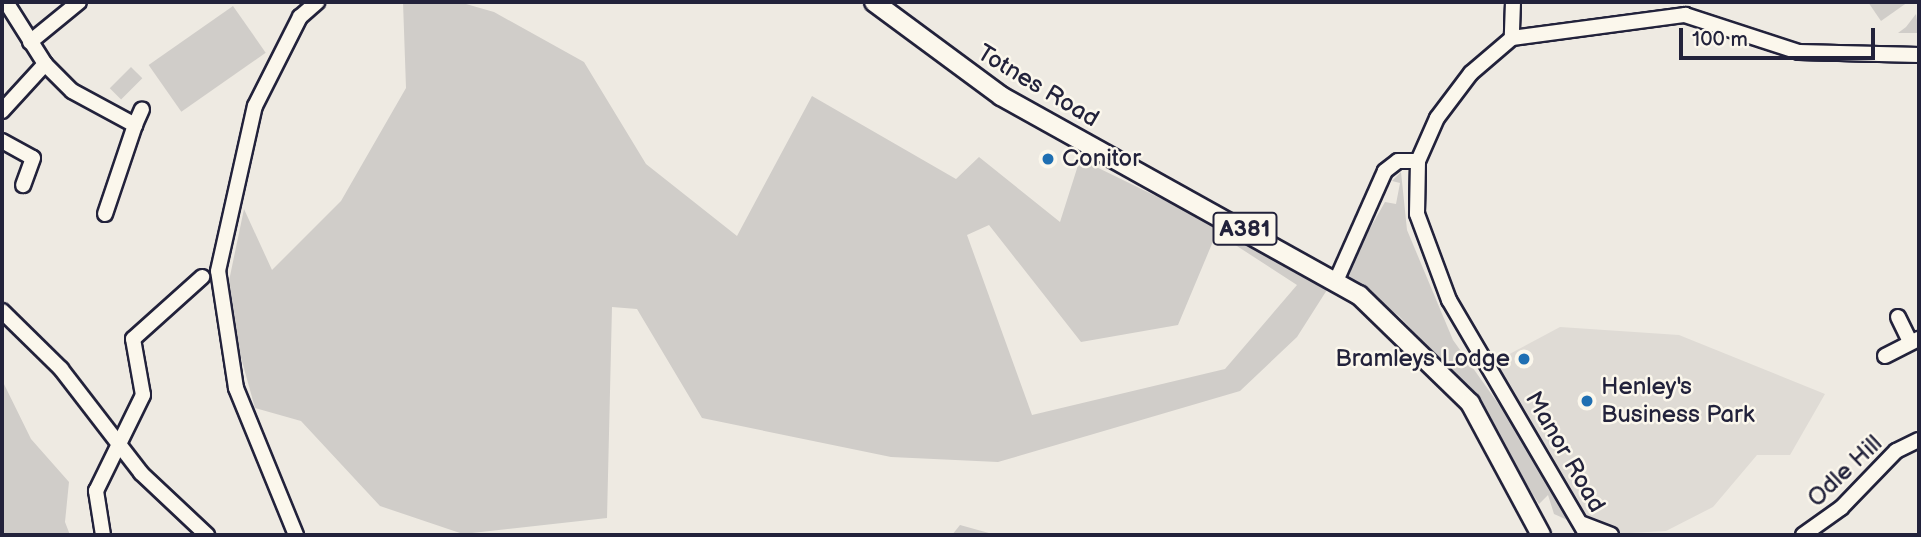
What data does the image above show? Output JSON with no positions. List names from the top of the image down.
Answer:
{
  "streets": {
    "main road": ["Totnes Road", "A381"],
    "street": ["Manor Road", "Odle Hill"]
  },
  "places": ["Conitor", "Bramleys Lodge", "Henley's Business Park"],
  "scale_bar": "100 m"
}
